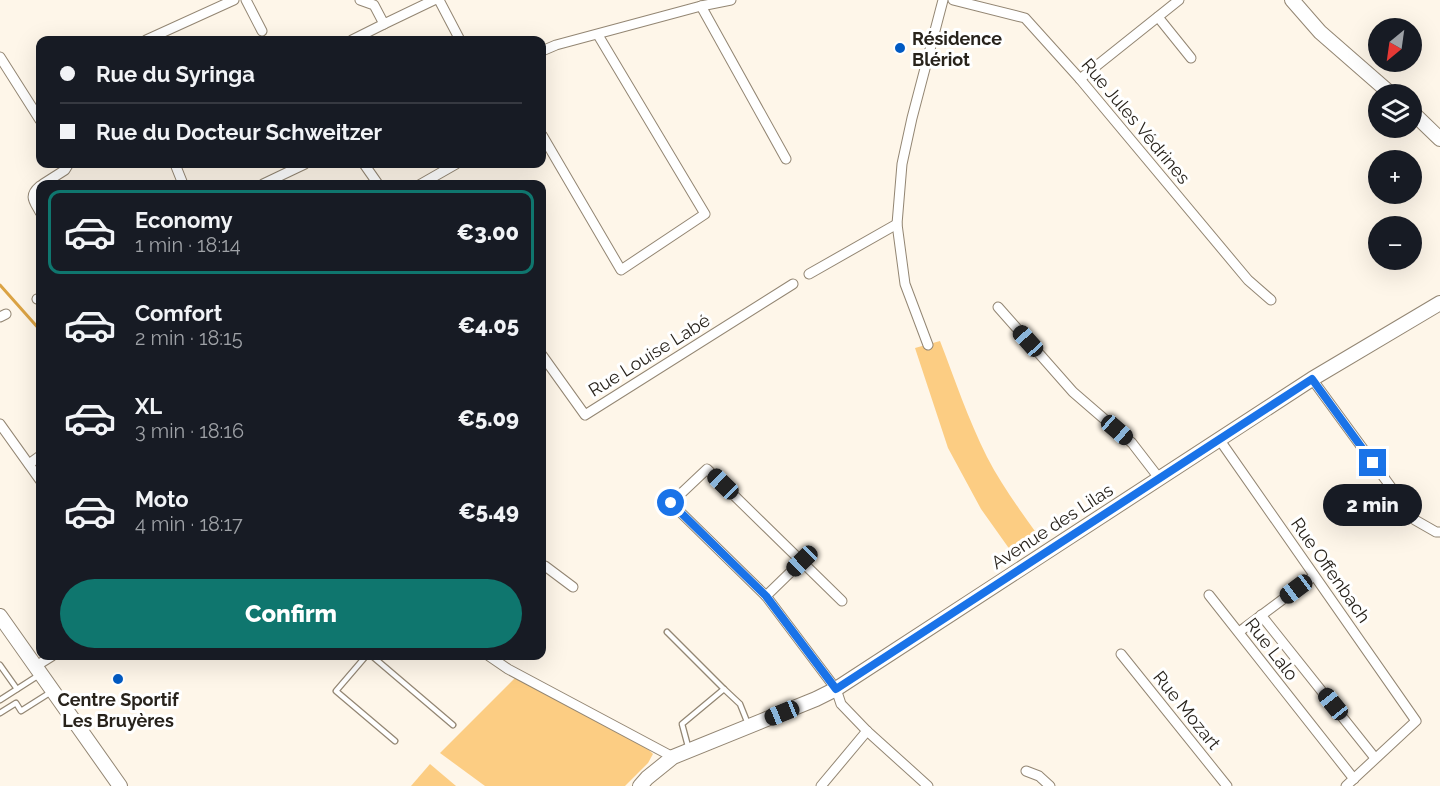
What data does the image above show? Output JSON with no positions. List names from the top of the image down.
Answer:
{
  "streets": {
    "street": [
      "Rue Jules Védrines",
      "Rue Louise Labé",
      "Avenue des Lilas",
      "Rue Offenbach",
      "Rue Lalo",
      "Rue Mozart"
    ]
  },
  "crossings": [
    ["Avenue des Lilas", "Rue Offenbach"],
    ["Rue Offenbach", "Rue Lalo"]
  ],
  "places": ["Résidence Blériot", "Centre Sportif Les Bruyères"],
  "north": "bottom left",
  "page": {
    "map_buttons": ["+", "−"],
    "banner": ["Rue du Syringa", "Rue du Docteur Schweitzer"],
    "list": [
      {
        "name": "Economy",
        "note": "1 min · 18:14",
        "value": "€3.00"
      },
      {
        "name": "Comfort",
        "note": "2 min · 18:15",
        "value": "€4.05"
      },
      {
        "name": "XL",
        "note": "3 min · 18:16",
        "value": "€5.09"
      },
      {
        "name": "Moto",
        "note": "4 min · 18:17",
        "value": "€5.49"
      }
    ],
    "bubble": "2 min",
    "buttons": "Confirm"
  }
}
